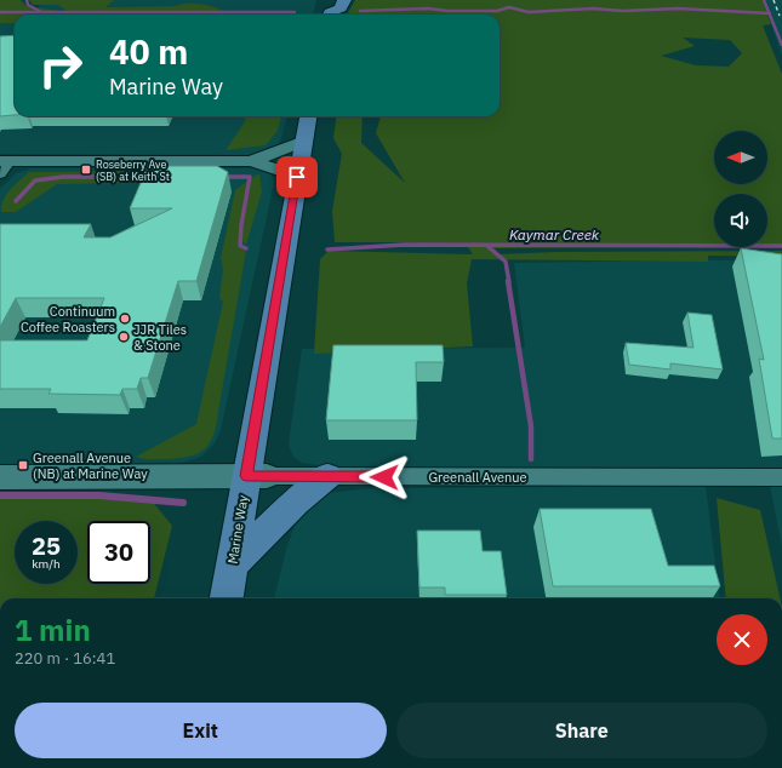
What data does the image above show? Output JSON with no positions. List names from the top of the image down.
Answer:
{
  "streets": {
    "main road": ["Marine Way"],
    "street": ["Greenall Avenue"]
  },
  "crossings": [
    ["Greenall Avenue", "Marine Way"]
  ],
  "water": ["Kaymar Creek"],
  "places": {
    "transit": ["Roseberry Ave (SB) at Keith St", "Greenall Avenue (NB) at Marine Way"],
    "other": ["Continuum Coffee Roasters", "JJR Tiles & Stone"]
  },
  "north": "left",
  "page": {
    "turn": ["40 m", "Marine Way"],
    "speed": "25 km/h",
    "limit": "30",
    "heading": ["1 min", "220 m · 16:41"],
    "buttons": ["Exit", "Share"]
  }
}
